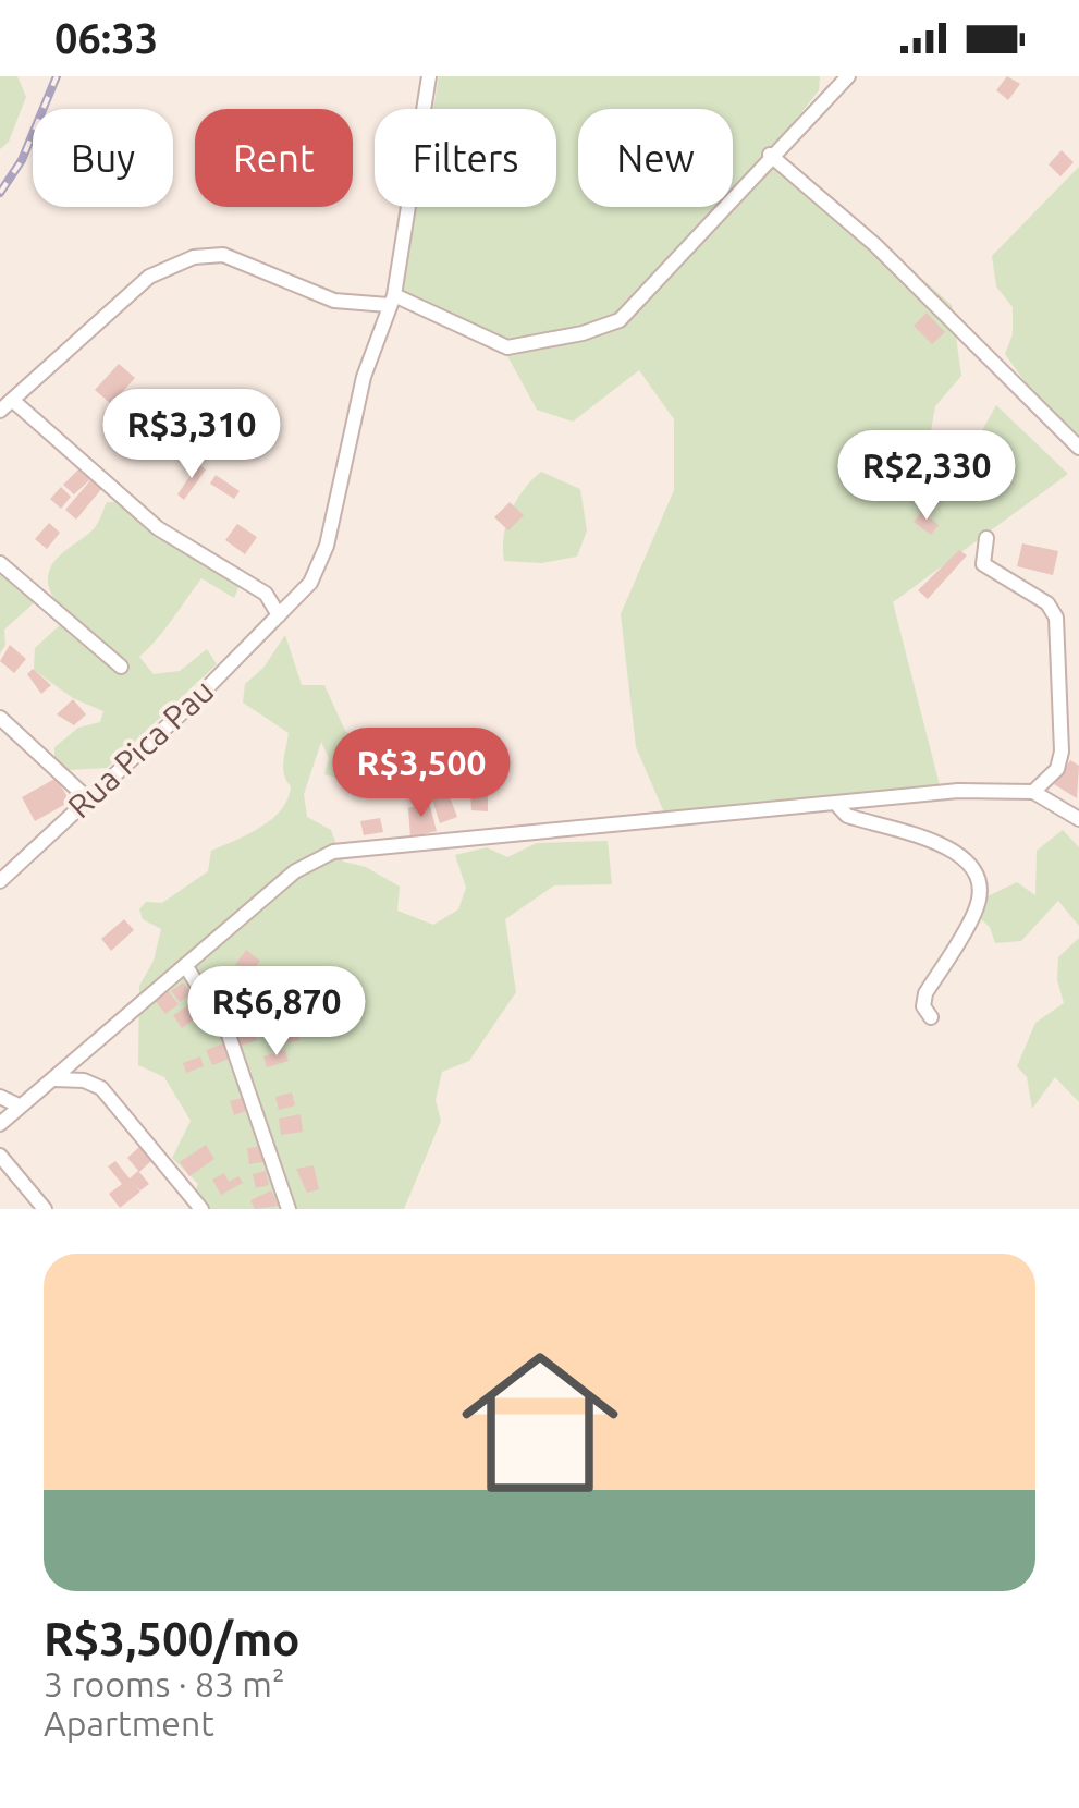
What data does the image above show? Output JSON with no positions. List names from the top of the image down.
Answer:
{
  "streets": {
    "street": ["Rua Pica Pau"]
  },
  "page": {
    "status": "06:33",
    "chip": [
      "Buy",
      "Rent",
      "Filters",
      "New"
    ],
    "price": [
      "R$3,310",
      "R$2,330",
      "R$3,500",
      "R$6,870"
    ],
    "list": [
      {
        "name": "R$3,500/mo",
        "note": "3 rooms · 83 m² · Apartment"
      }
    ]
  }
}
